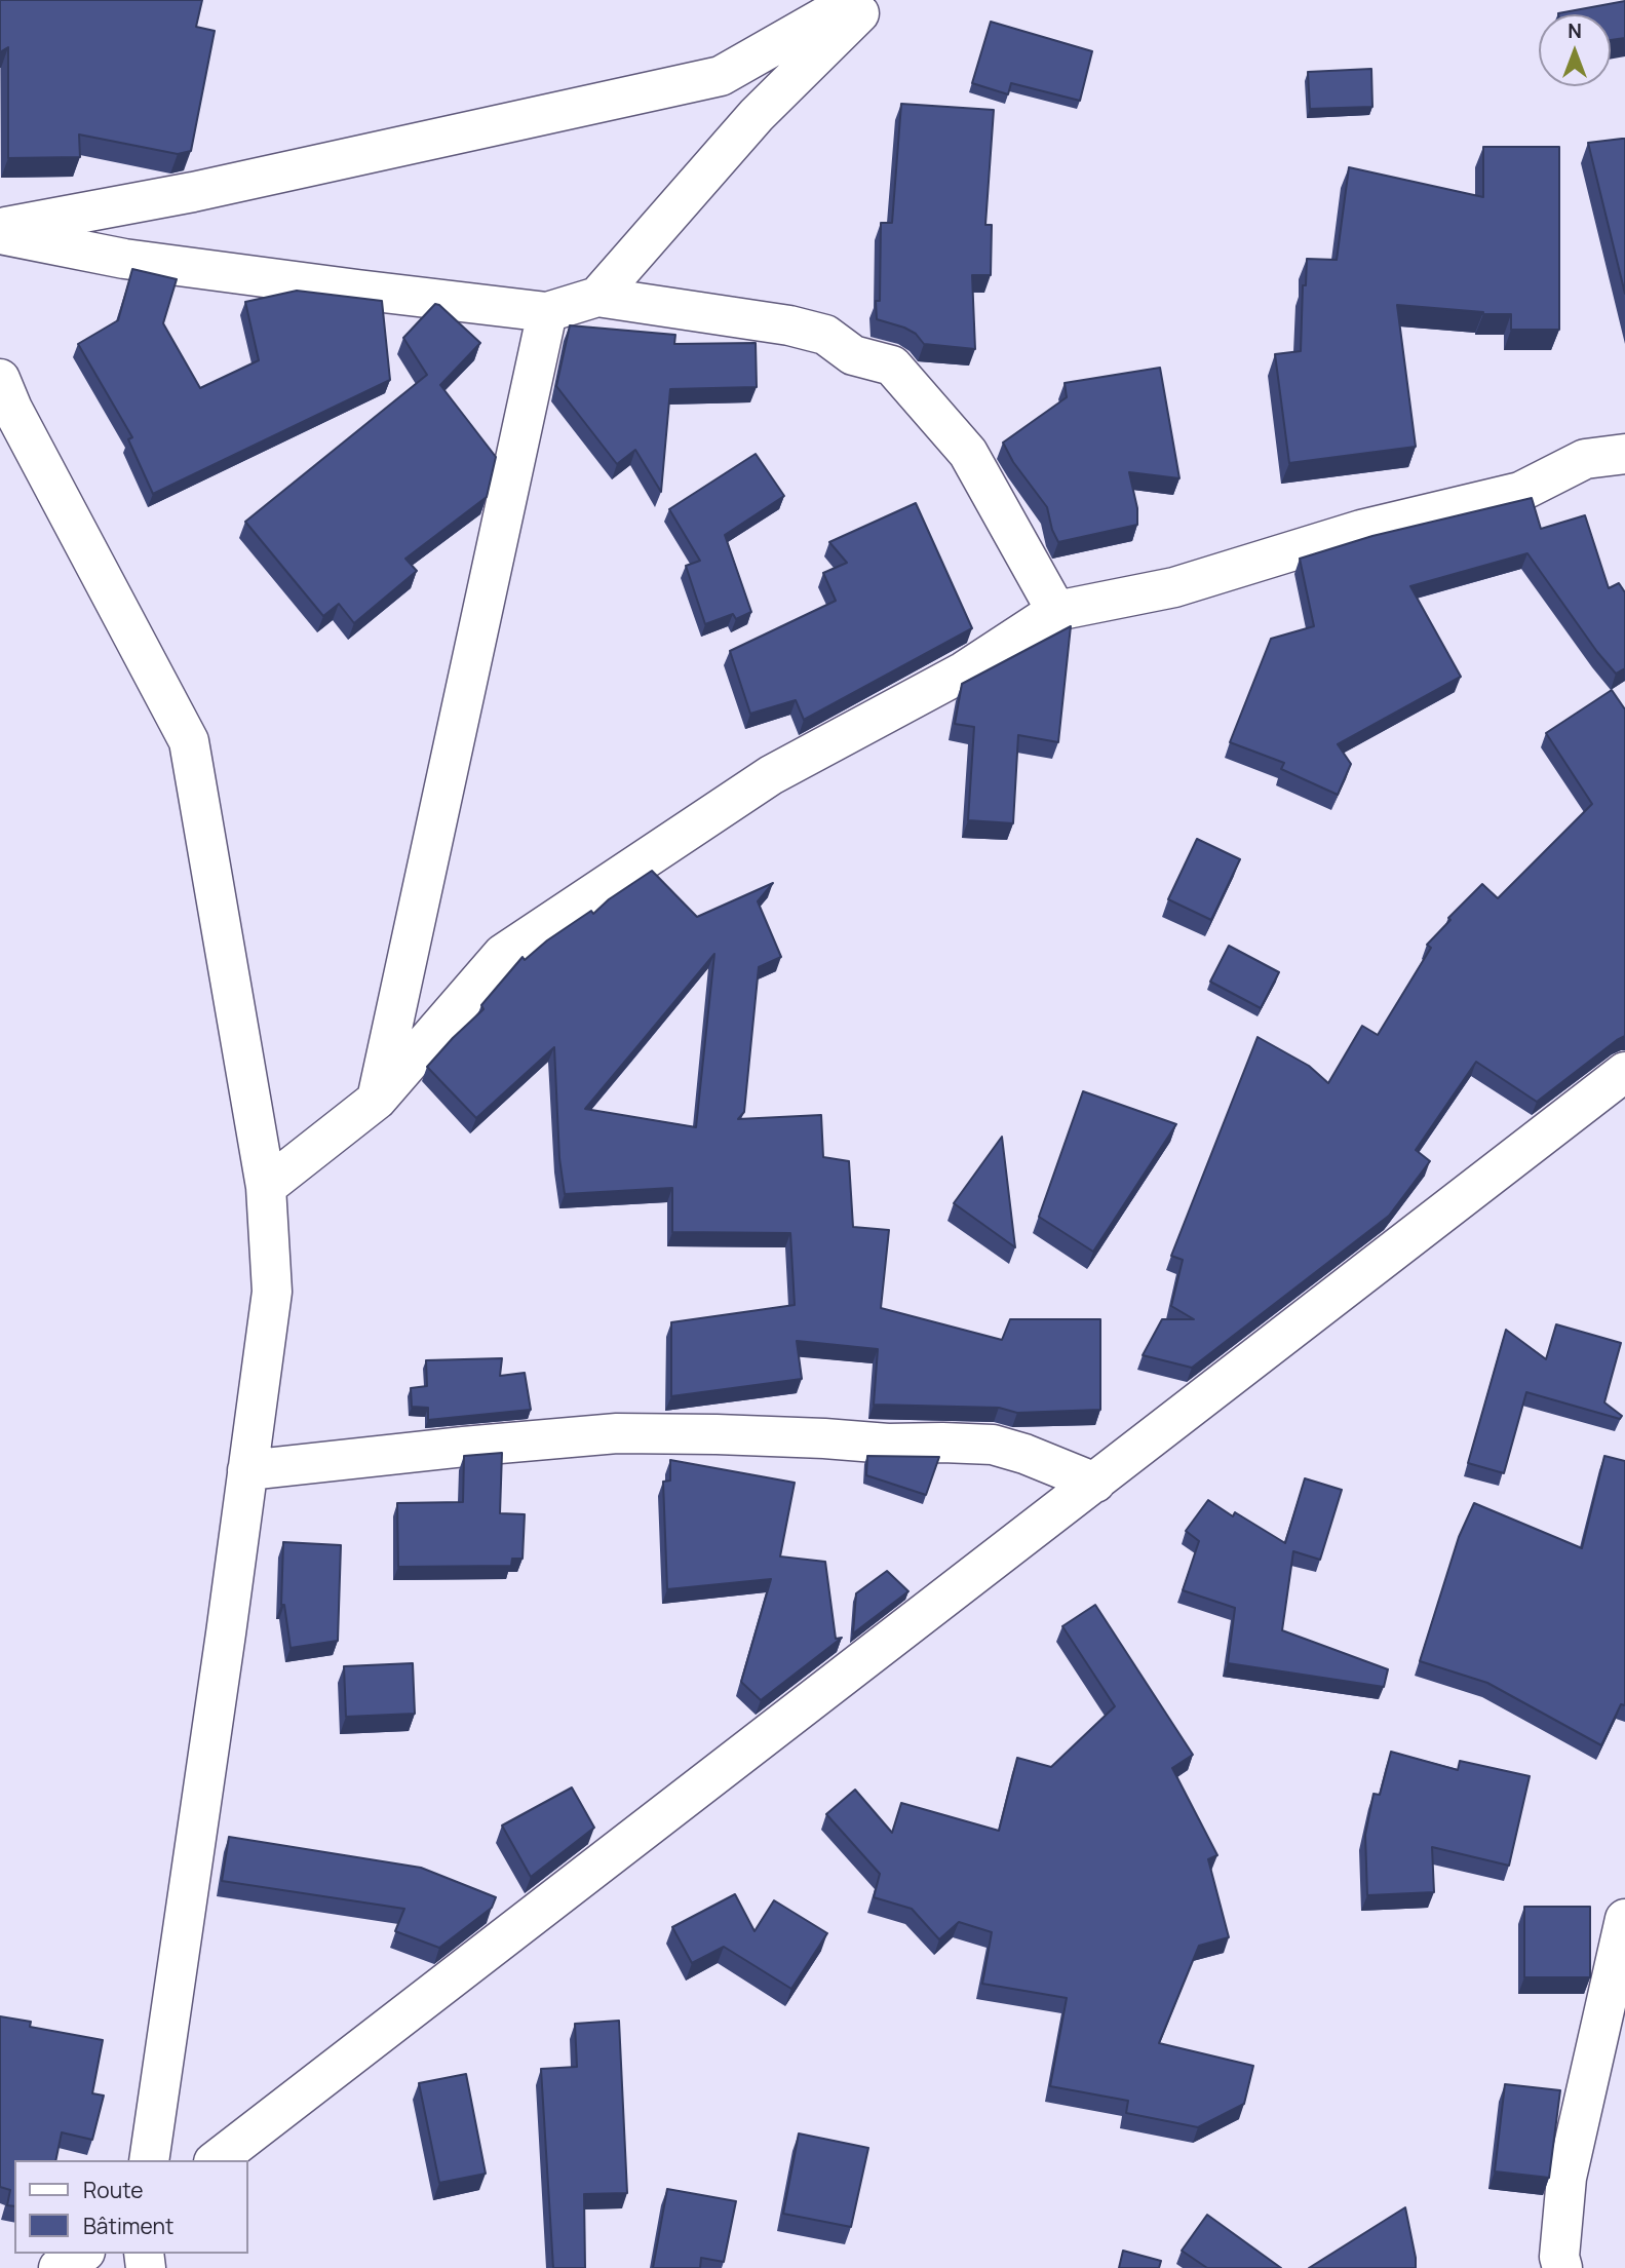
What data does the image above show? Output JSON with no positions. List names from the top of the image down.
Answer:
{
  "legend": ["Route", "Bâtiment"],
  "north": "top"
}
